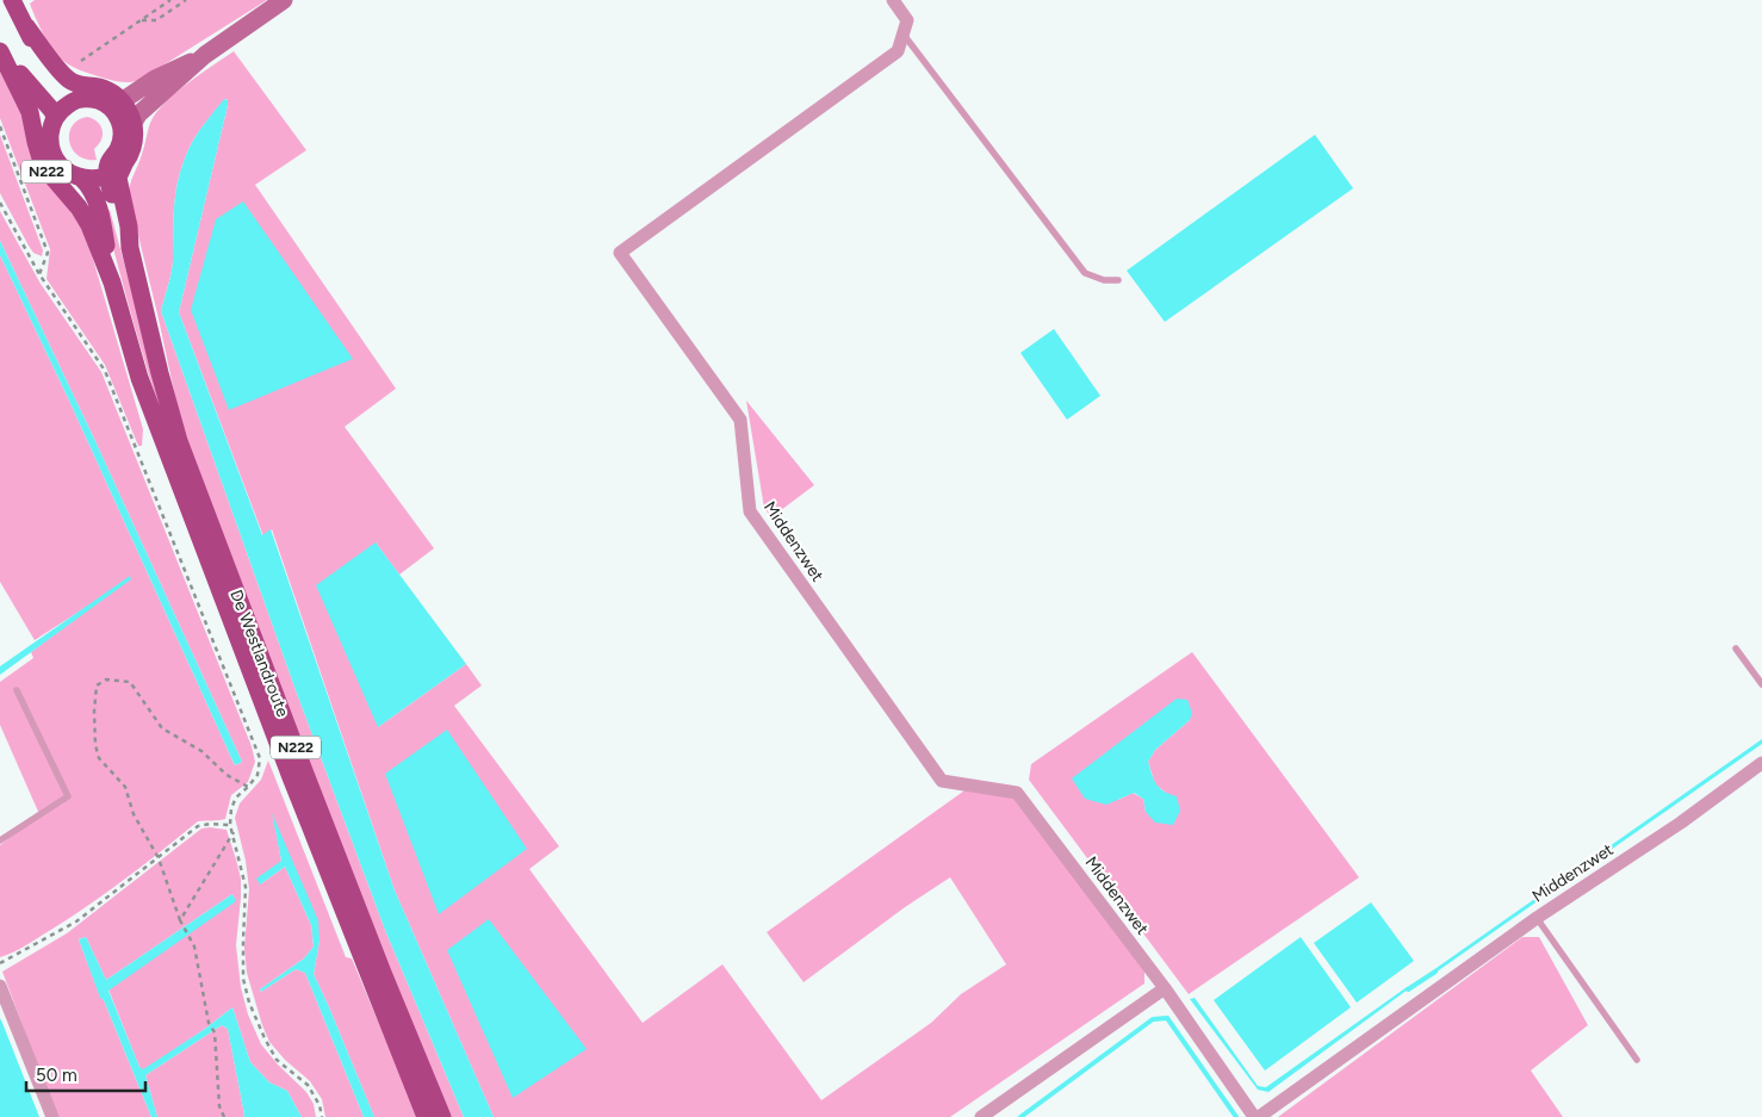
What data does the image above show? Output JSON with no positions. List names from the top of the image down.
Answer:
{
  "streets": {
    "main road": ["N222", "De Westlandroute"],
    "street": ["Middenzwet"]
  },
  "crossings": [
    ["N222", "De Westlandroute"]
  ],
  "scale_bar": "50 m"
}
